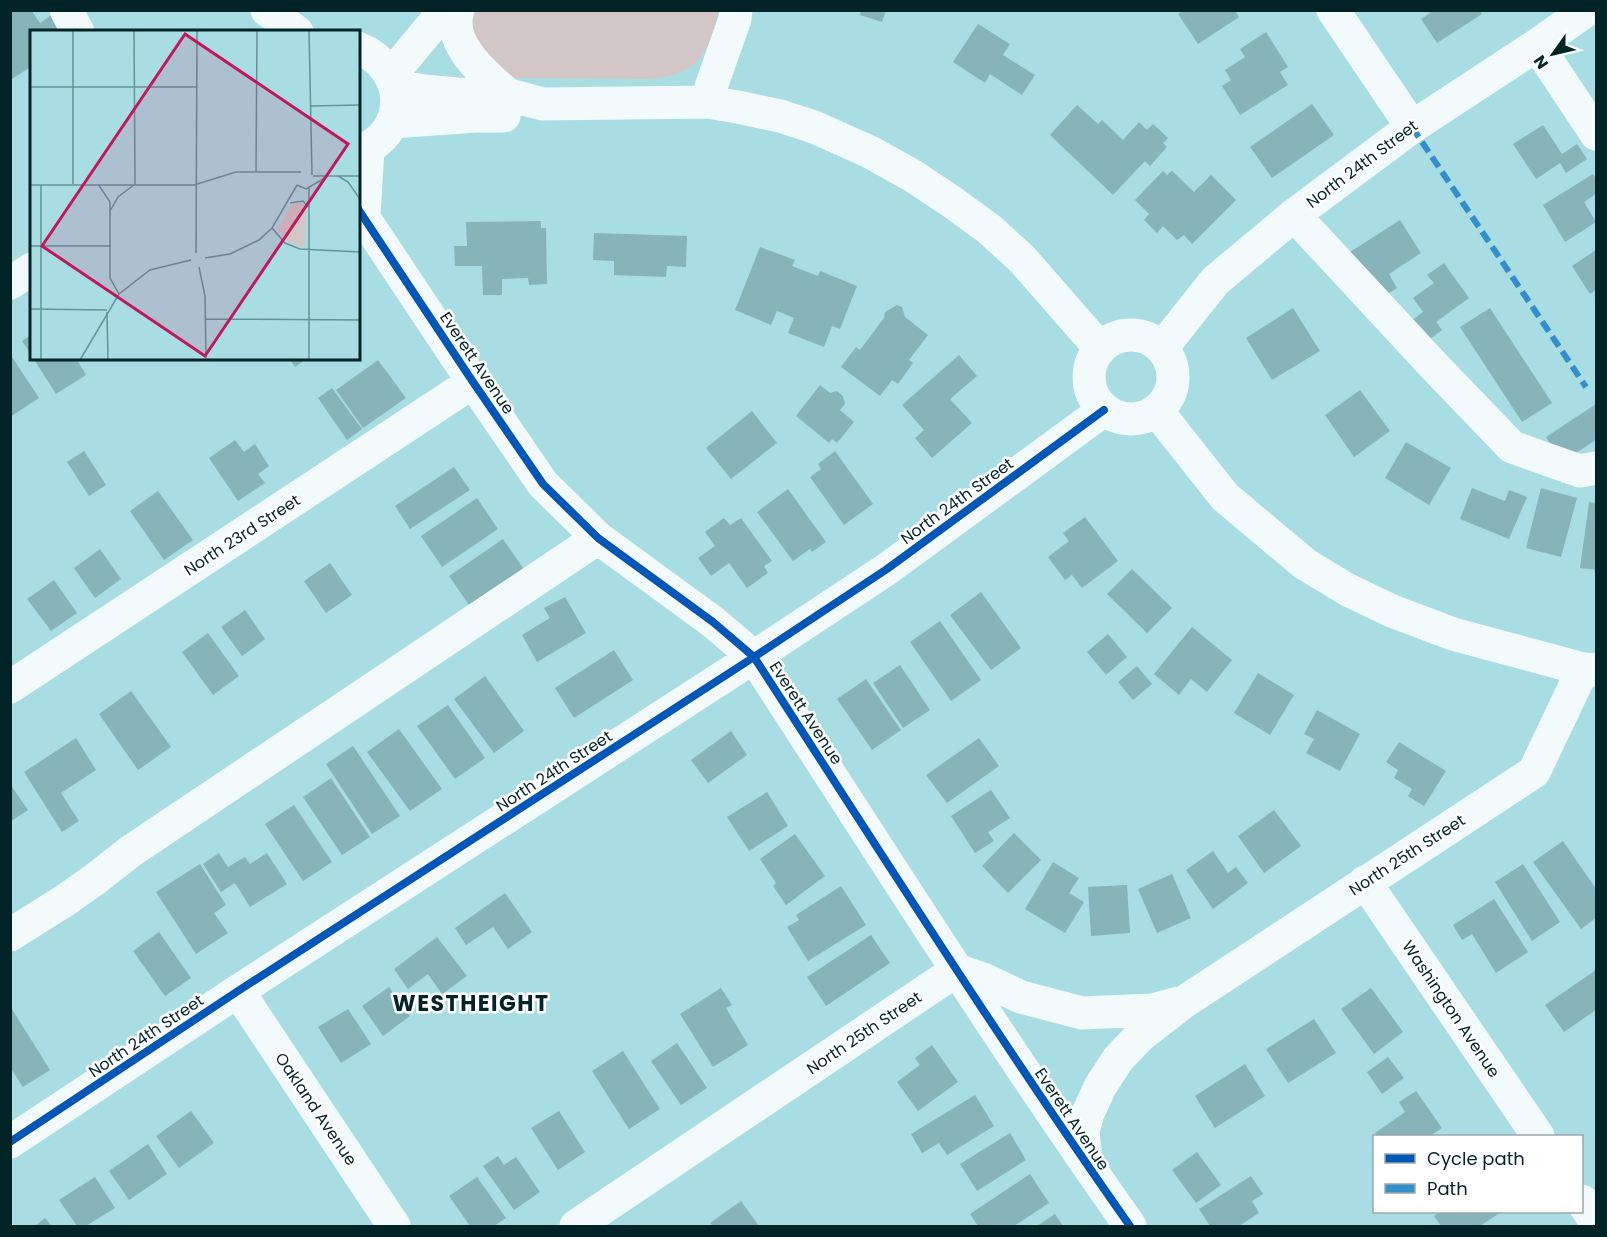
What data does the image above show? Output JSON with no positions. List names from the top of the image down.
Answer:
{
  "streets": {
    "street": [
      "North 24th Street",
      "Everett Avenue",
      "North 23rd Street",
      "North 25th Street",
      "Washington Avenue",
      "Oakland Avenue"
    ]
  },
  "crossings": [
    ["North 24th Street", "Everett Avenue"],
    ["North 24th Street", "Oakland Avenue"],
    ["Everett Avenue", "North 23rd Street"],
    ["Everett Avenue", "North 25th Street"],
    ["North 25th Street", "Washington Avenue"]
  ],
  "districts": ["WESTHEIGHT"],
  "legend": ["Cycle path", "Path"],
  "north": "bottom left"
}
